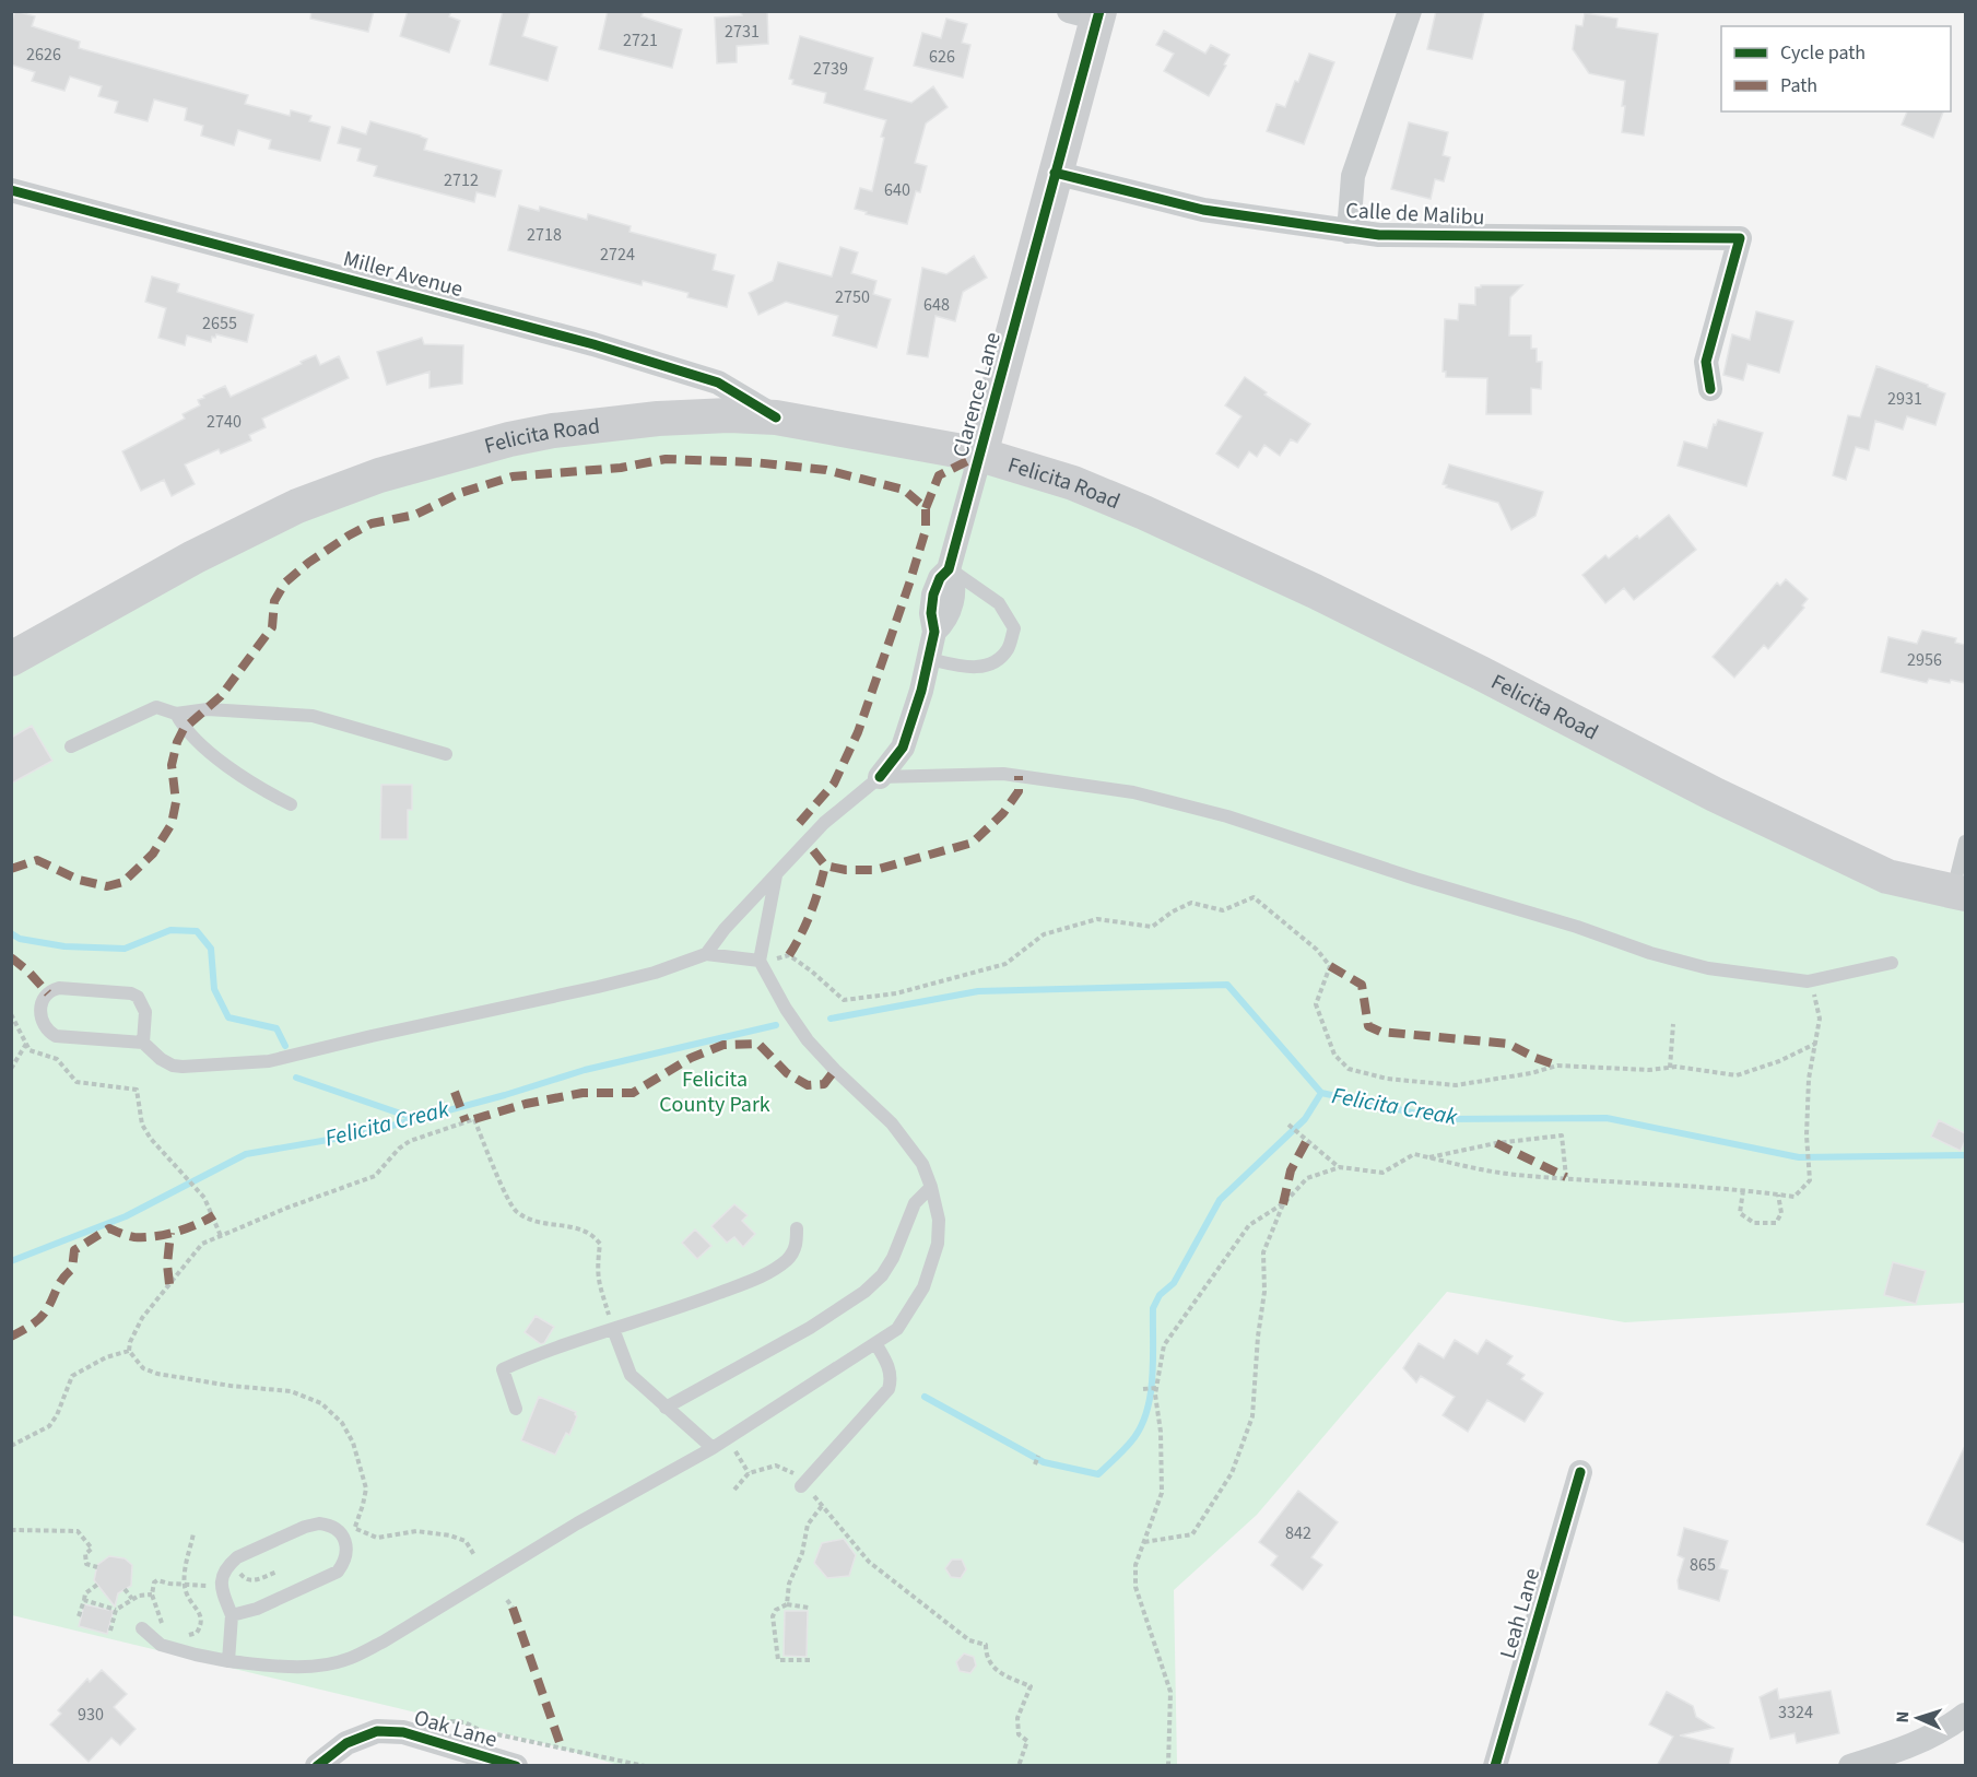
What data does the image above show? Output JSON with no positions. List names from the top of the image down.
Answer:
{
  "streets": {
    "main road": ["Clarence Lane", "Felicita Road"],
    "street": [
      "Calle de Malibu",
      "Miller Avenue",
      "Leah Lane",
      "Oak Lane"
    ]
  },
  "crossings": [
    ["Calle de Malibu", "Clarence Lane"],
    ["Miller Avenue", "Felicita Road"],
    ["Clarence Lane", "Felicita Road"]
  ],
  "water": ["Felicita Creak"],
  "parks": ["Felicita County Park"],
  "house_numbers": [
    "2731",
    "2721",
    "2626",
    "626",
    "2739",
    "2712",
    "640",
    "2718",
    "2724",
    "2750",
    "648",
    "2655",
    "2931",
    "2740",
    "2956",
    "842",
    "865",
    "3324",
    "930"
  ],
  "legend": ["Cycle path", "Path"],
  "north": "left"
}
